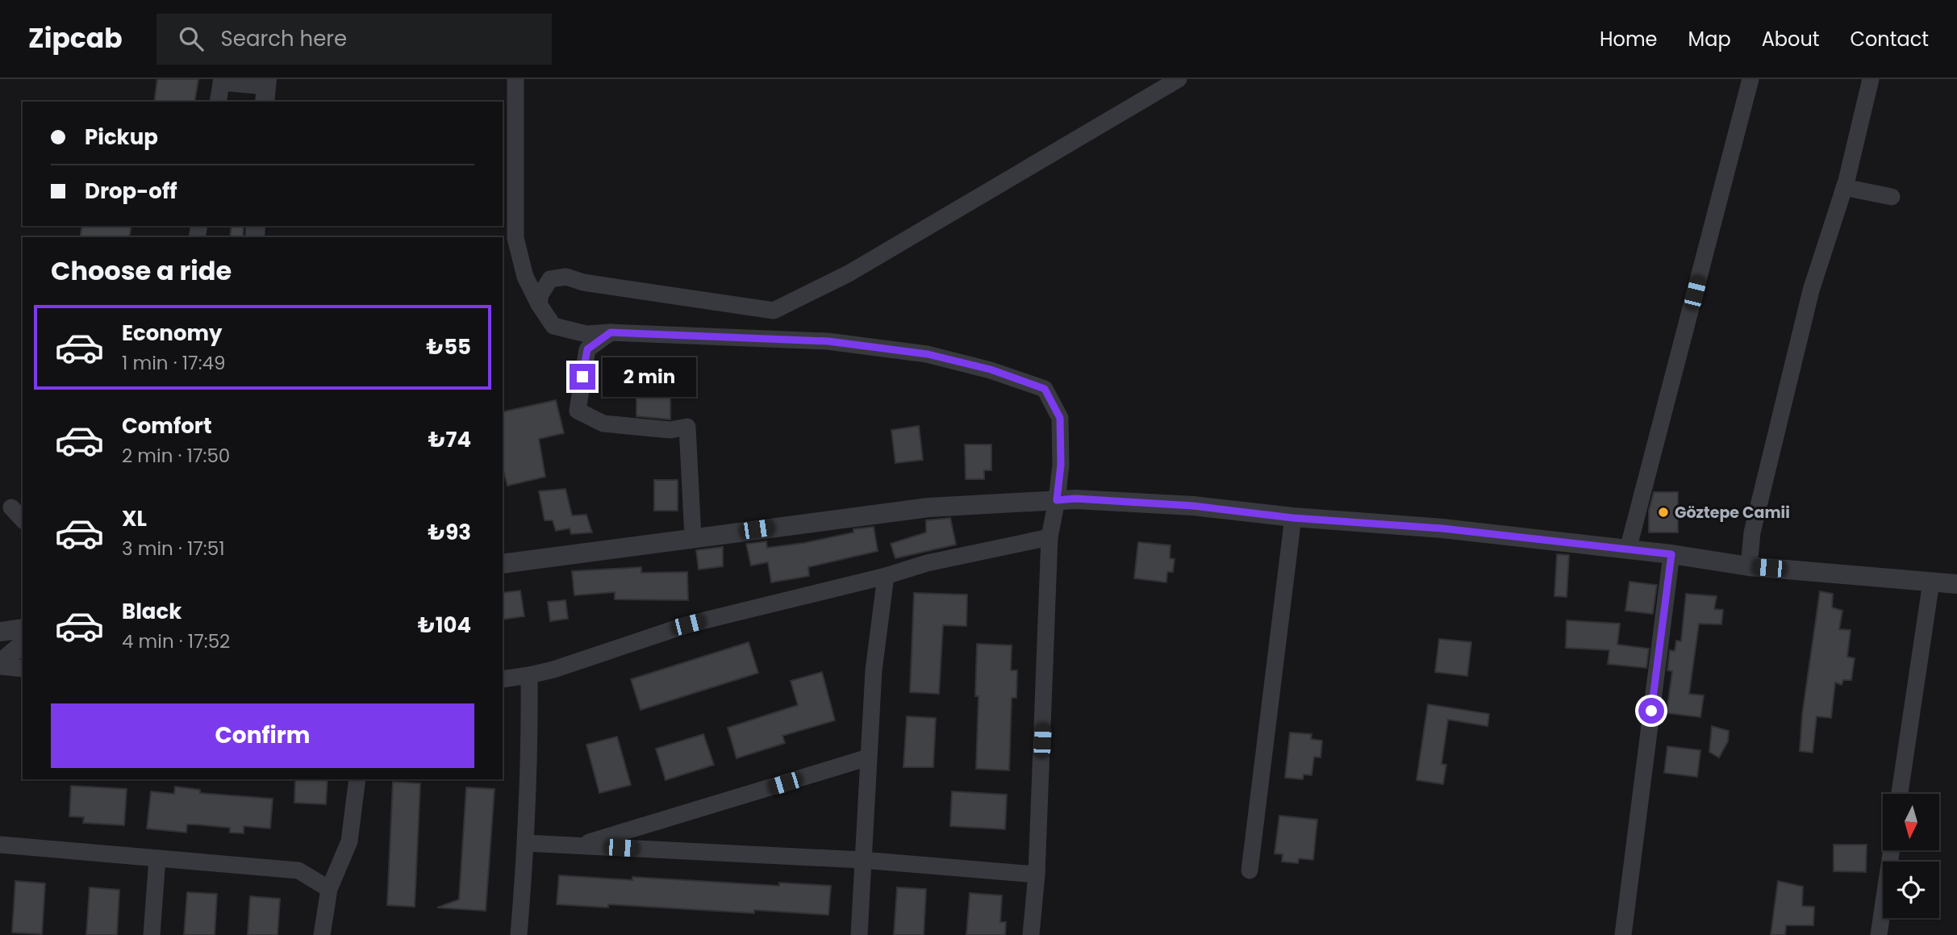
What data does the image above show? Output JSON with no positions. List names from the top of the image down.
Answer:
{
  "places": ["Göztepe Camii"],
  "north": "bottom",
  "page": {
    "header": "Zipcab",
    "search": "Search here",
    "nav": [
      "Home",
      "Map",
      "About",
      "Contact"
    ],
    "banner": ["Pickup", "Drop-off"],
    "heading": "Choose a ride",
    "list": [
      {
        "name": "Economy",
        "note": "1 min · 17:49",
        "value": "₺55"
      },
      {
        "name": "Comfort",
        "note": "2 min · 17:50",
        "value": "₺74"
      },
      {
        "name": "XL",
        "note": "3 min · 17:51",
        "value": "₺93"
      },
      {
        "name": "Black",
        "note": "4 min · 17:52",
        "value": "₺104"
      }
    ],
    "bubble": "2 min",
    "buttons": "Confirm"
  }
}
